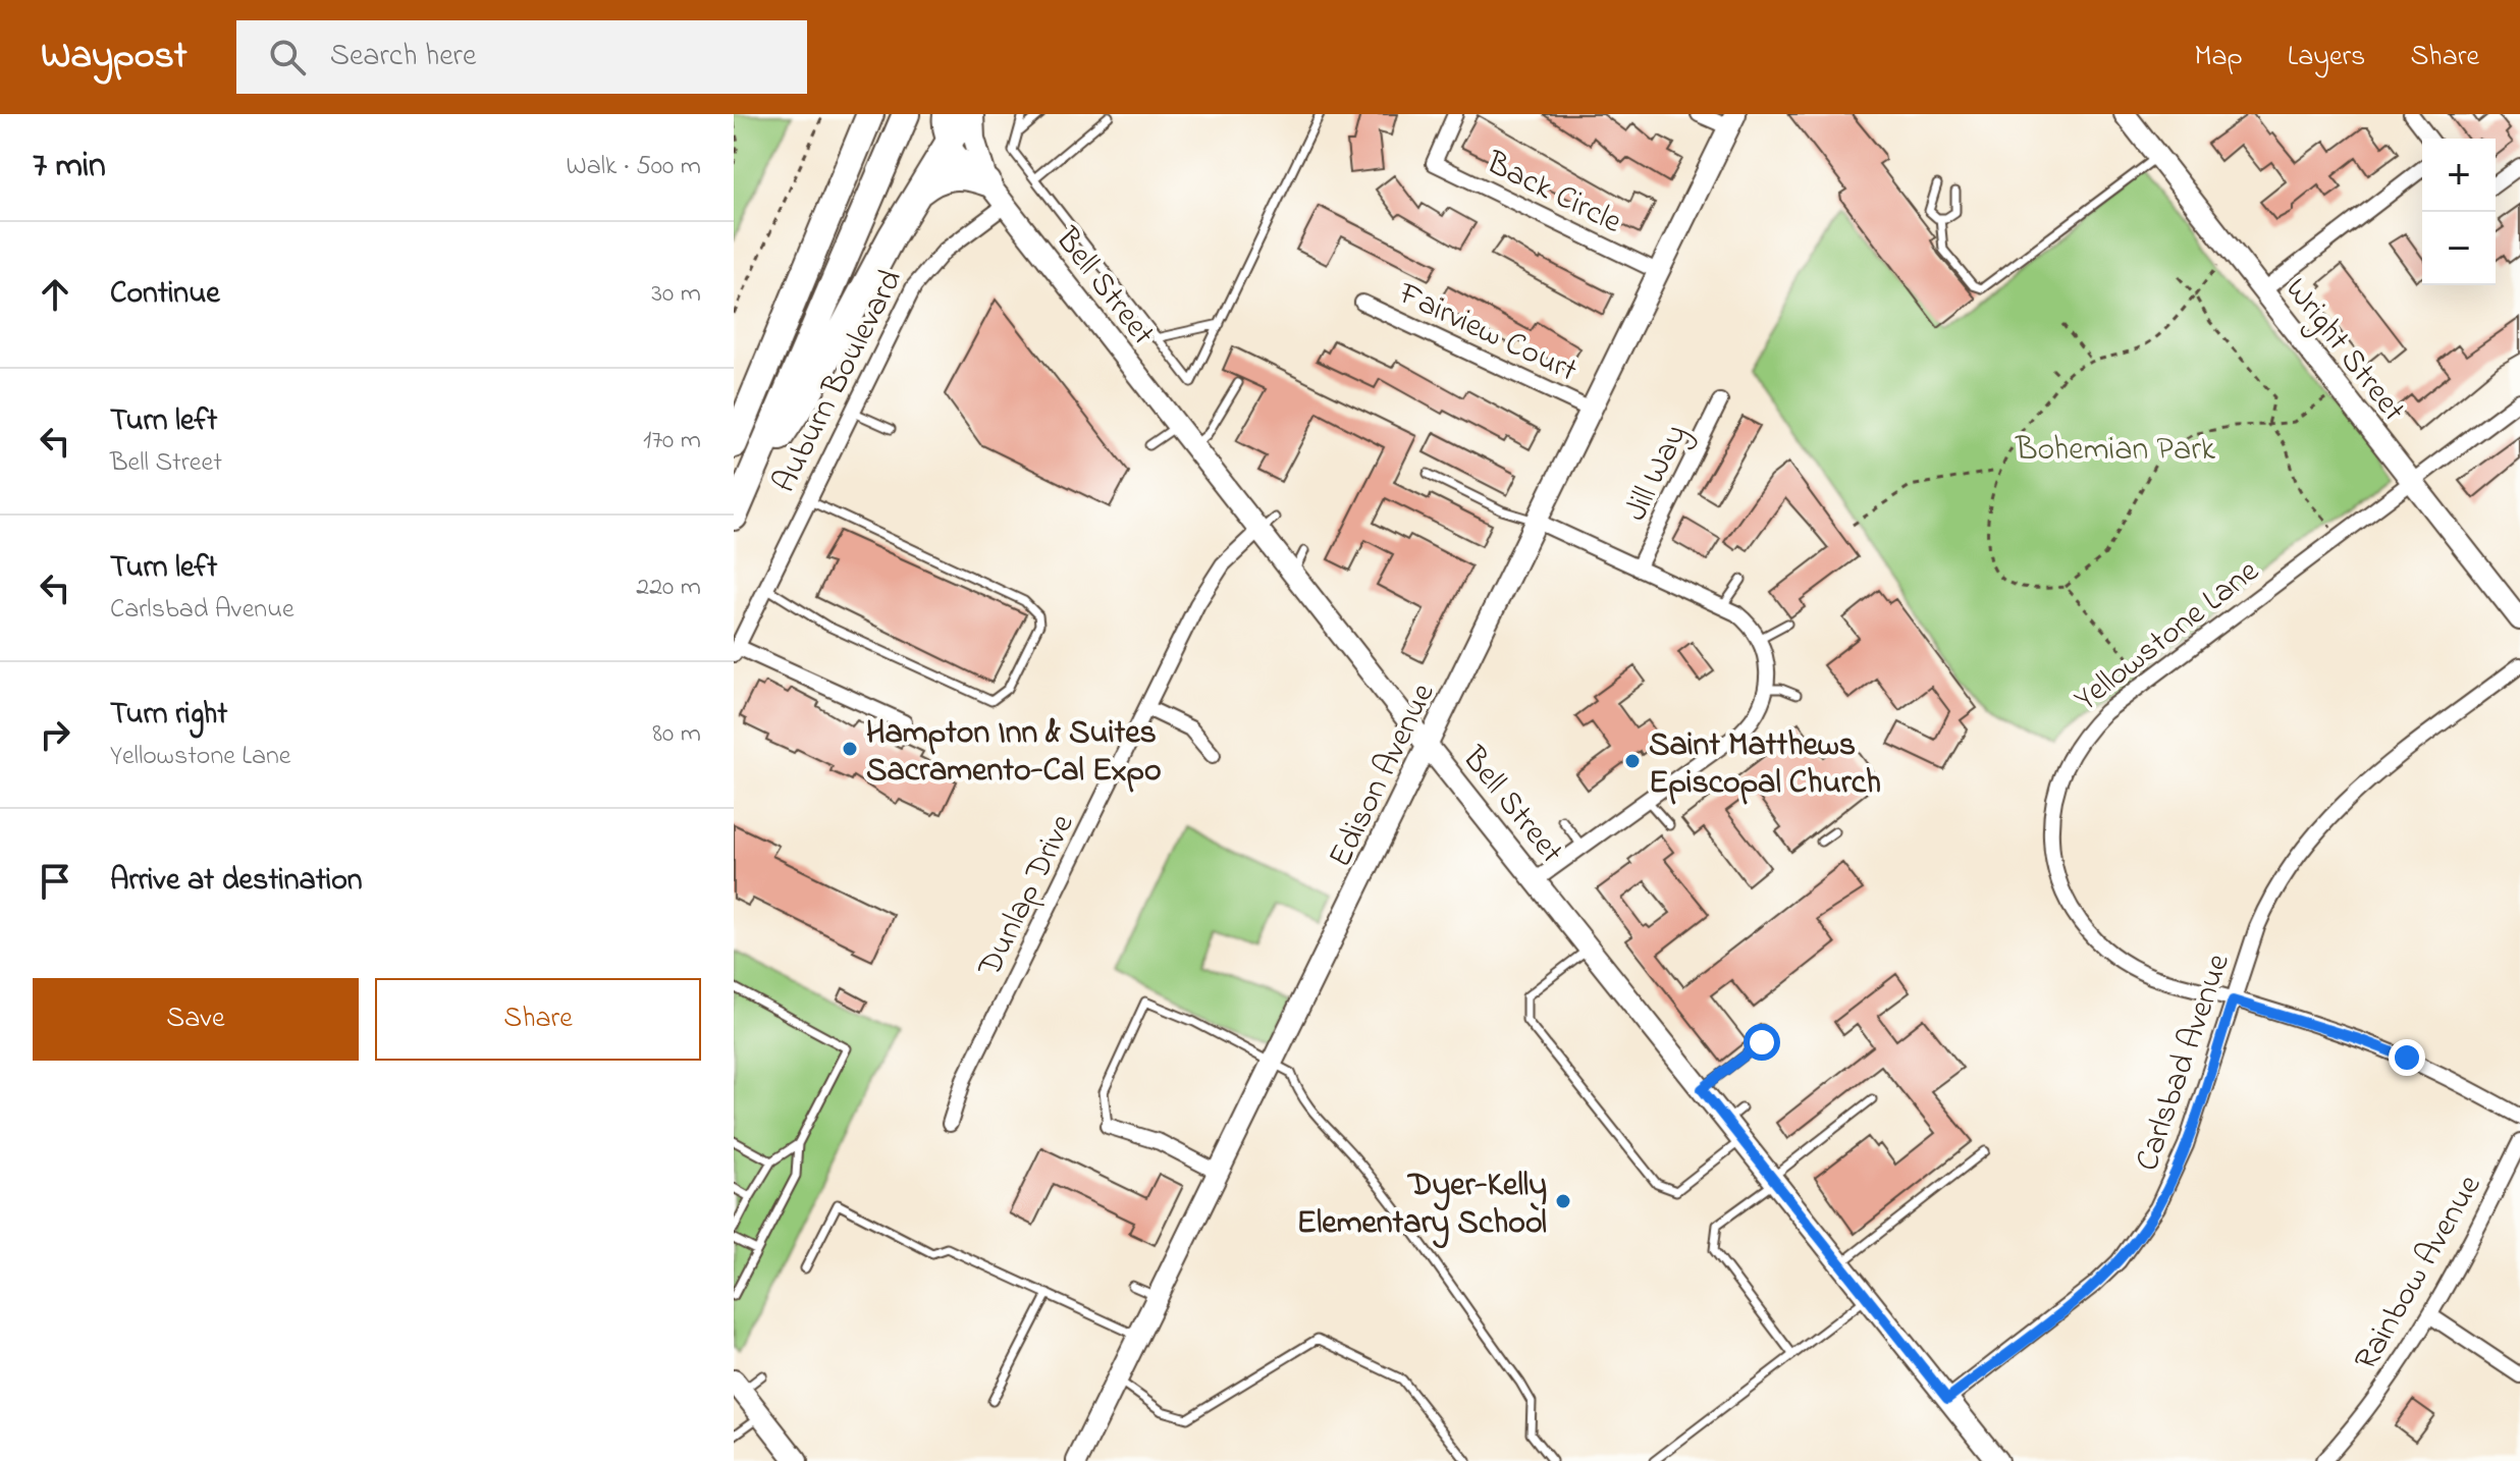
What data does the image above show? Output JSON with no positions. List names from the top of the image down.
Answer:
{
  "streets": {
    "street": [
      "Back Circle",
      "Bell Street",
      "Fairview Court",
      "Wright Street",
      "Auburn Boulevard",
      "Jill Way",
      "Yellowstone Lane",
      "Edison Avenue",
      "Dunlap Drive",
      "Carlsbad Avenue",
      "Rainbow Avenue"
    ]
  },
  "crossings": [
    ["Back Circle", "Edison Avenue"],
    ["Bell Street", "Auburn Boulevard"],
    ["Bell Street", "Edison Avenue"],
    ["Bell Street", "Dunlap Drive"],
    ["Bell Street", "Carlsbad Avenue"],
    ["Fairview Court", "Edison Avenue"],
    ["Wright Street", "Yellowstone Lane"],
    ["Yellowstone Lane", "Carlsbad Avenue"]
  ],
  "parks": ["Bohemian Park"],
  "places": ["Hampton Inn & Suites Sacramento-Cal Expo", "Saint Matthews Episcopal Church", "Dyer-Kelly Elementary School"],
  "page": {
    "header": "Waypost",
    "search": "Search here",
    "nav": ["Map", "Layers", "Share"],
    "heading": ["7 min", "Walk · 500 m"],
    "map_buttons": ["+", "−"],
    "list": [
      ["Continue", "30 m"],
      ["Turn left", "Bell Street", "170 m"],
      ["Turn left", "Carlsbad Avenue", "220 m"],
      ["Turn right", "Yellowstone Lane", "80 m"],
      "Arrive at destination"
    ],
    "buttons": ["Save", "Share"]
  }
}
